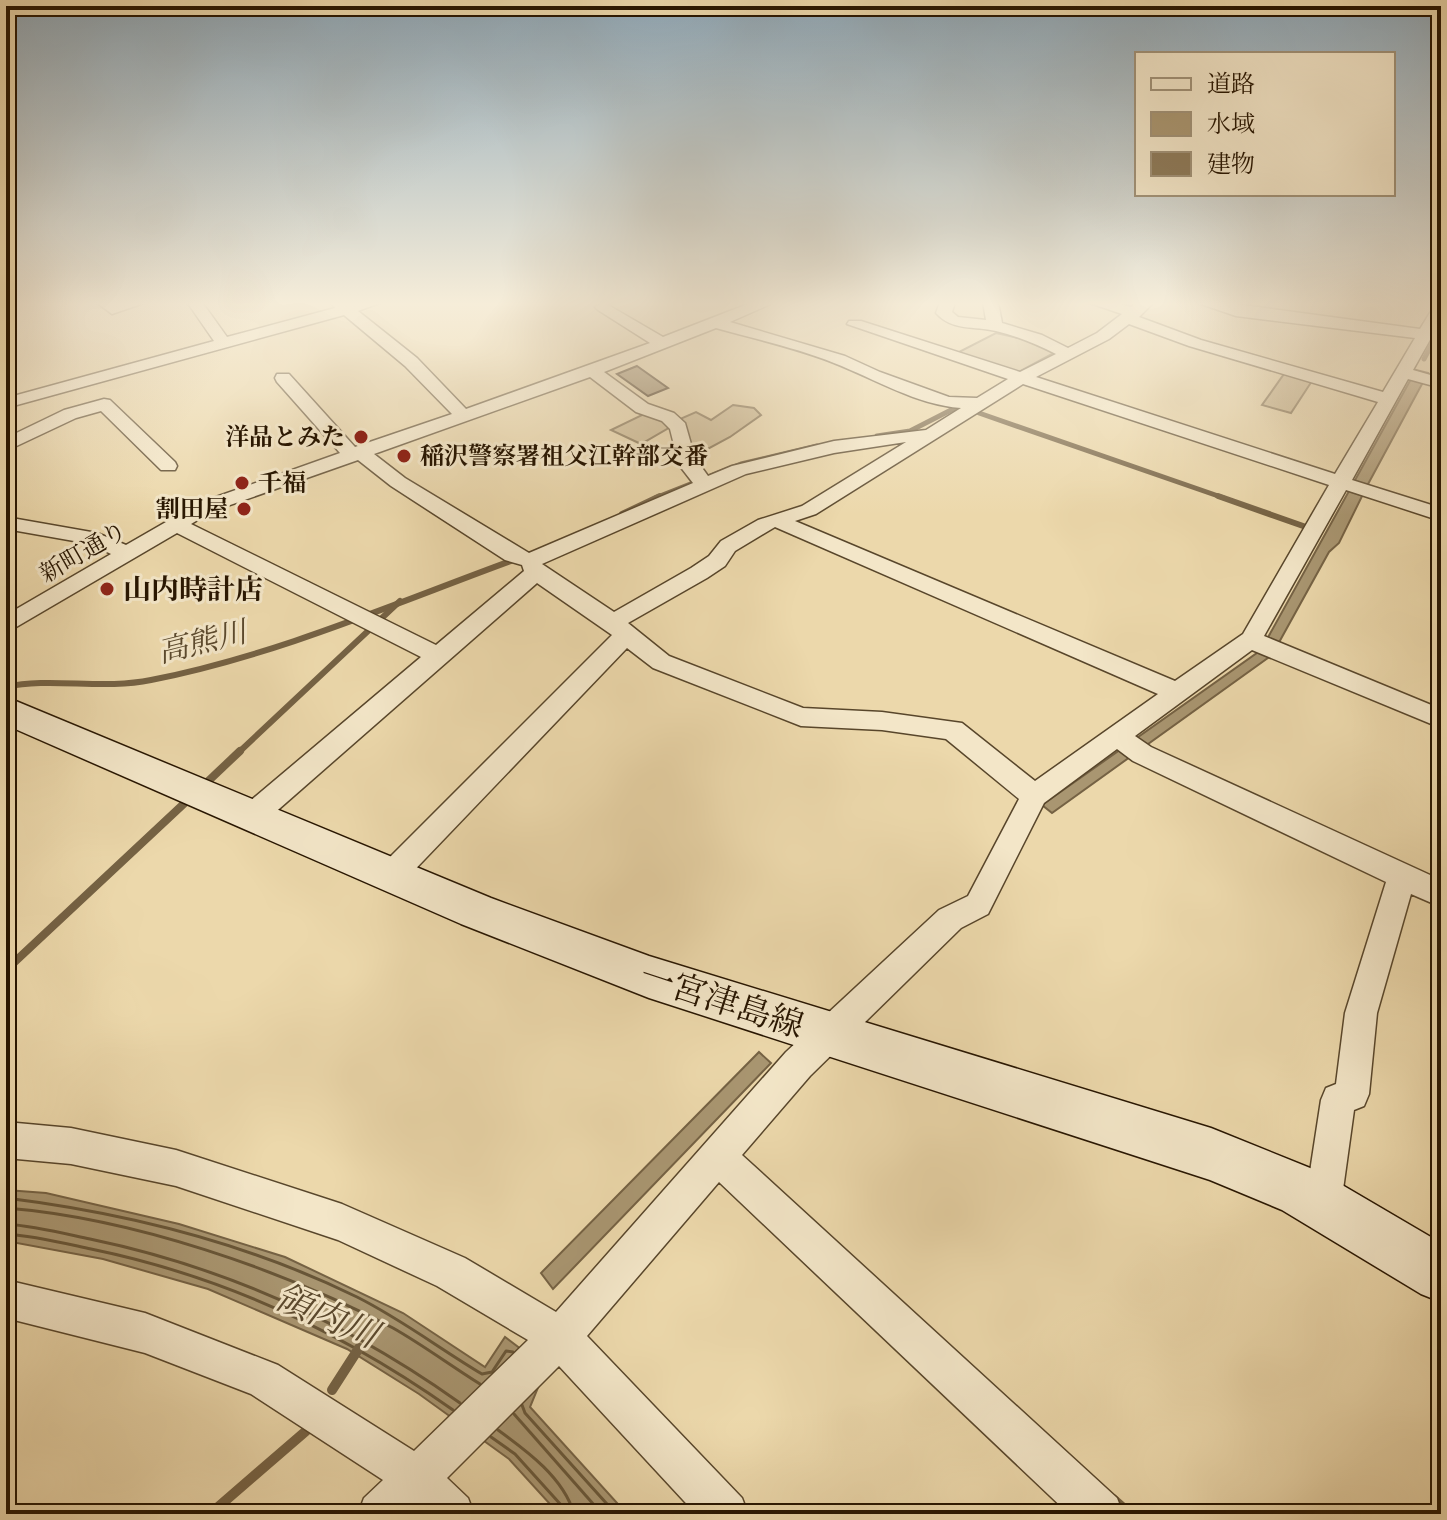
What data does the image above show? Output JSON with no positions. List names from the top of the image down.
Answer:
{
  "streets": {
    "main road": ["一宮津島線"],
    "street": ["新町通り"]
  },
  "water": ["高熊川", "領内川"],
  "places": [
    "洋品とみた",
    "稲沢警察署祖父江幹部交番",
    "千福",
    "割田屋",
    "山内時計店"
  ],
  "legend": ["道路", "水域", "建物"]
}
